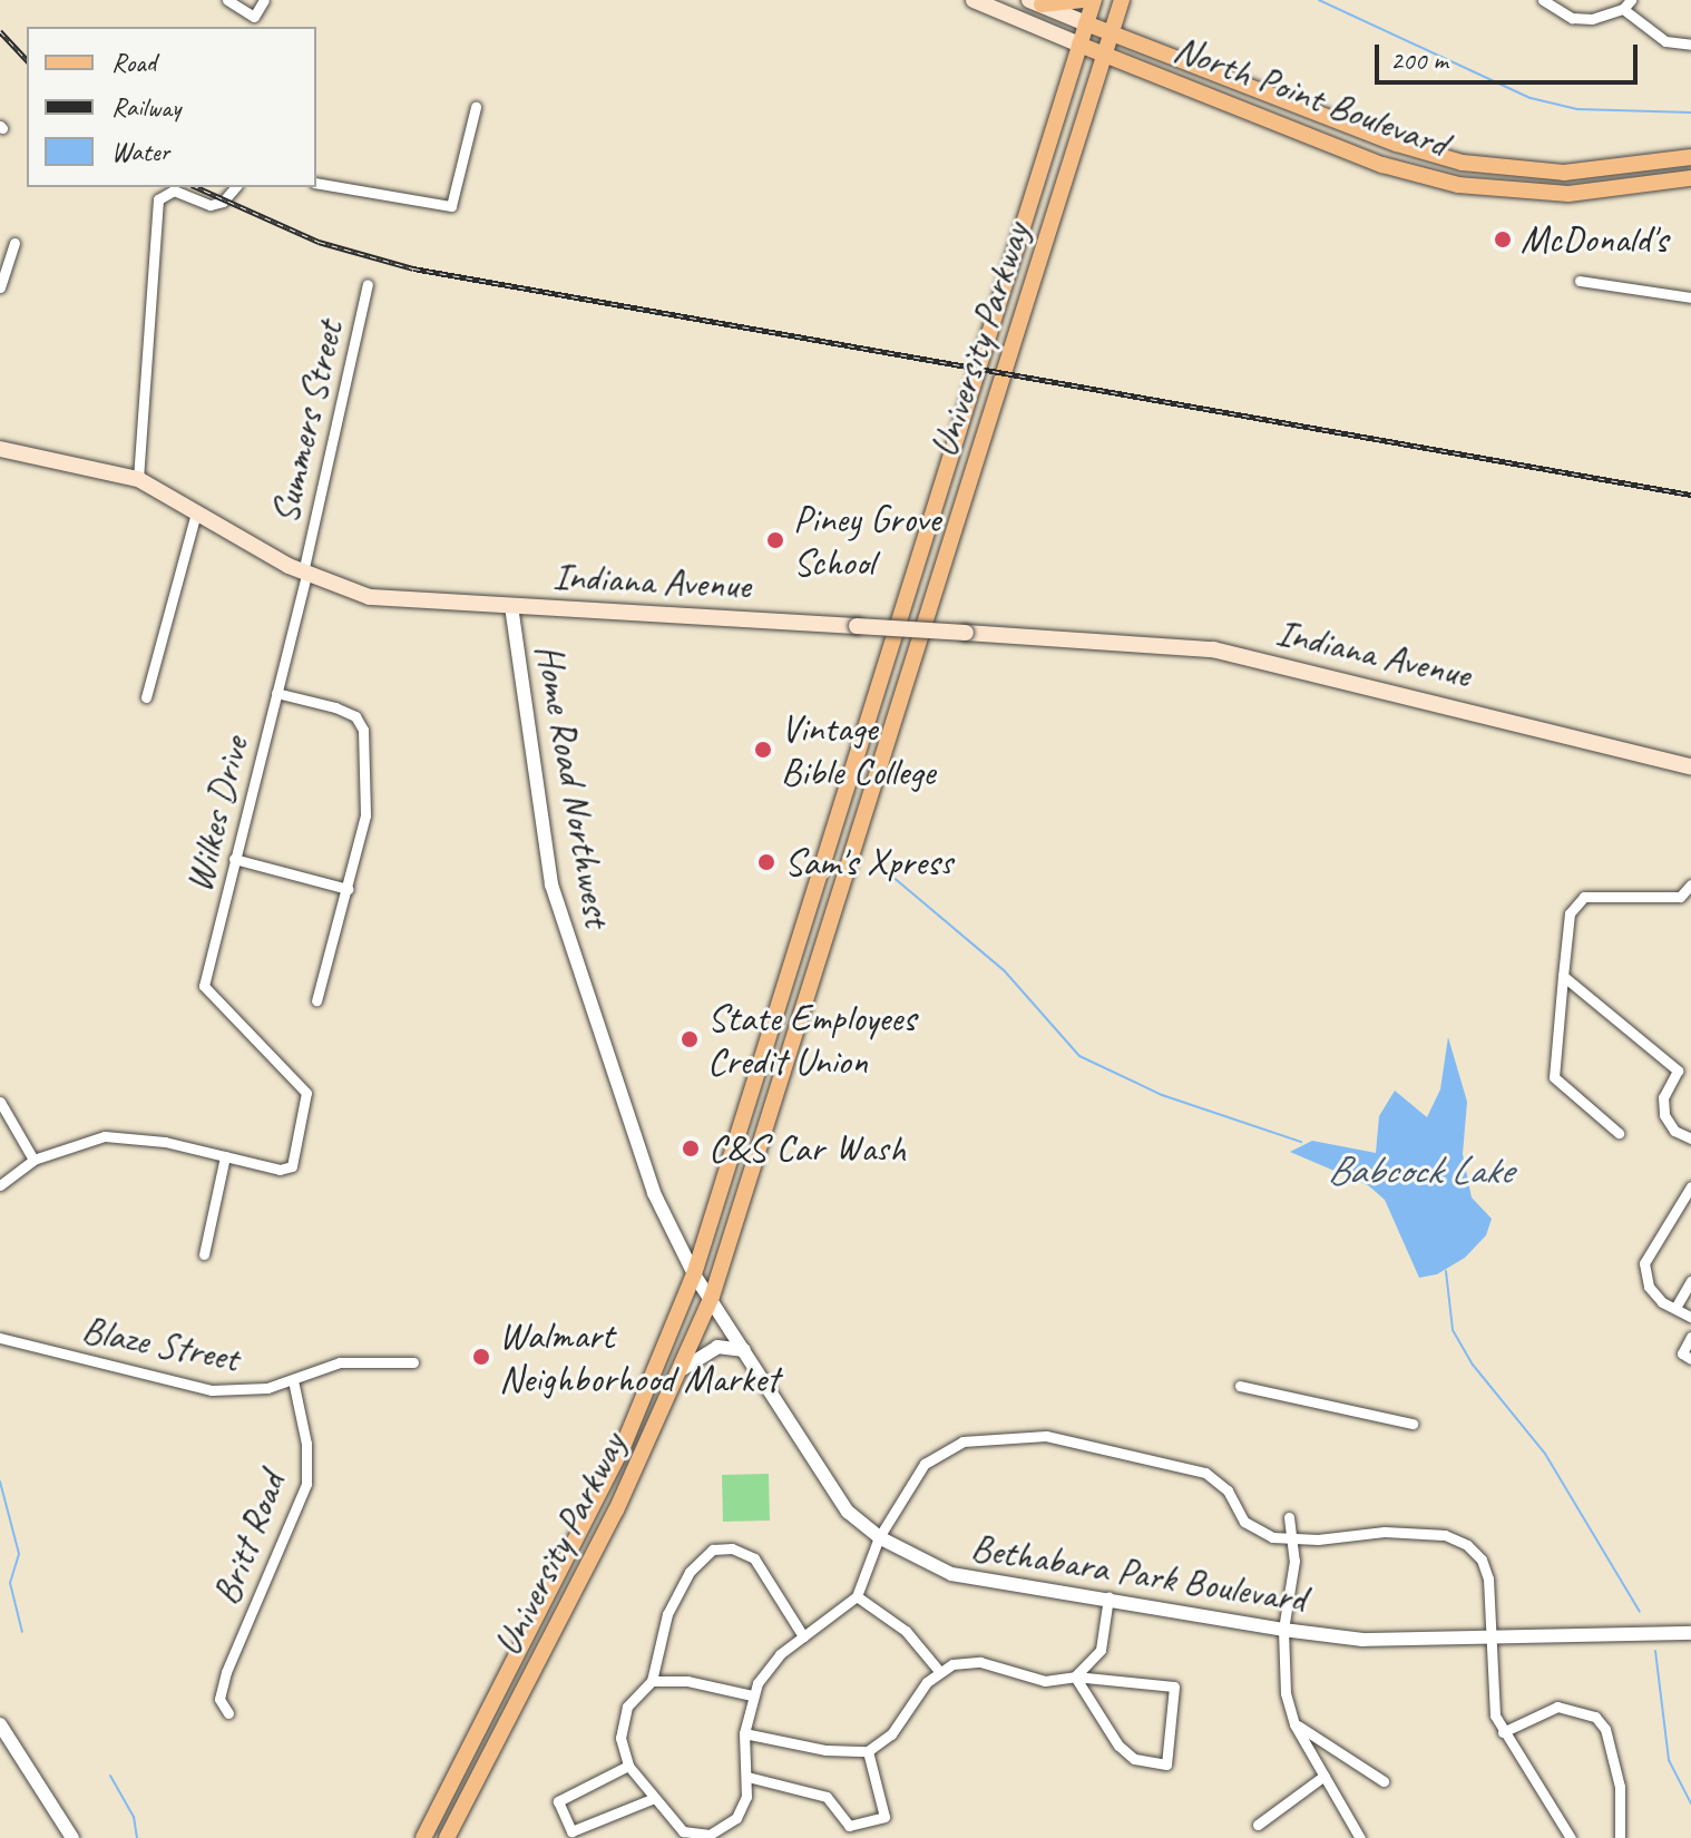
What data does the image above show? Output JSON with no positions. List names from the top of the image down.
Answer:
{
  "streets": {
    "main road": ["North Point Boulevard", "University Parkway", "Indiana Avenue"],
    "street": [
      "Summers Street",
      "Home Road Northwest",
      "Wilkes Drive",
      "Blaze Street",
      "Britt Road",
      "Bethabara Park Boulevard"
    ]
  },
  "crossings": [
    ["North Point Boulevard", "University Parkway"],
    ["University Parkway", "Home Road Northwest"],
    ["University Parkway", "Bethabara Park Boulevard"],
    ["Summers Street", "Indiana Avenue"],
    ["Summers Street", "Wilkes Drive"],
    ["Indiana Avenue", "Home Road Northwest"],
    ["Indiana Avenue", "Wilkes Drive"],
    ["Home Road Northwest", "Bethabara Park Boulevard"],
    ["Blaze Street", "Britt Road"]
  ],
  "water": ["Babcock Lake"],
  "places": [
    "McDonald's",
    "Piney Grove School",
    "Vintage Bible College",
    "Sam's Xpress",
    "State Employees Credit Union",
    "C&S Car Wash",
    "Walmart Neighborhood Market"
  ],
  "legend": ["Road", "Railway", "Water"],
  "scale_bar": "200 m"
}
